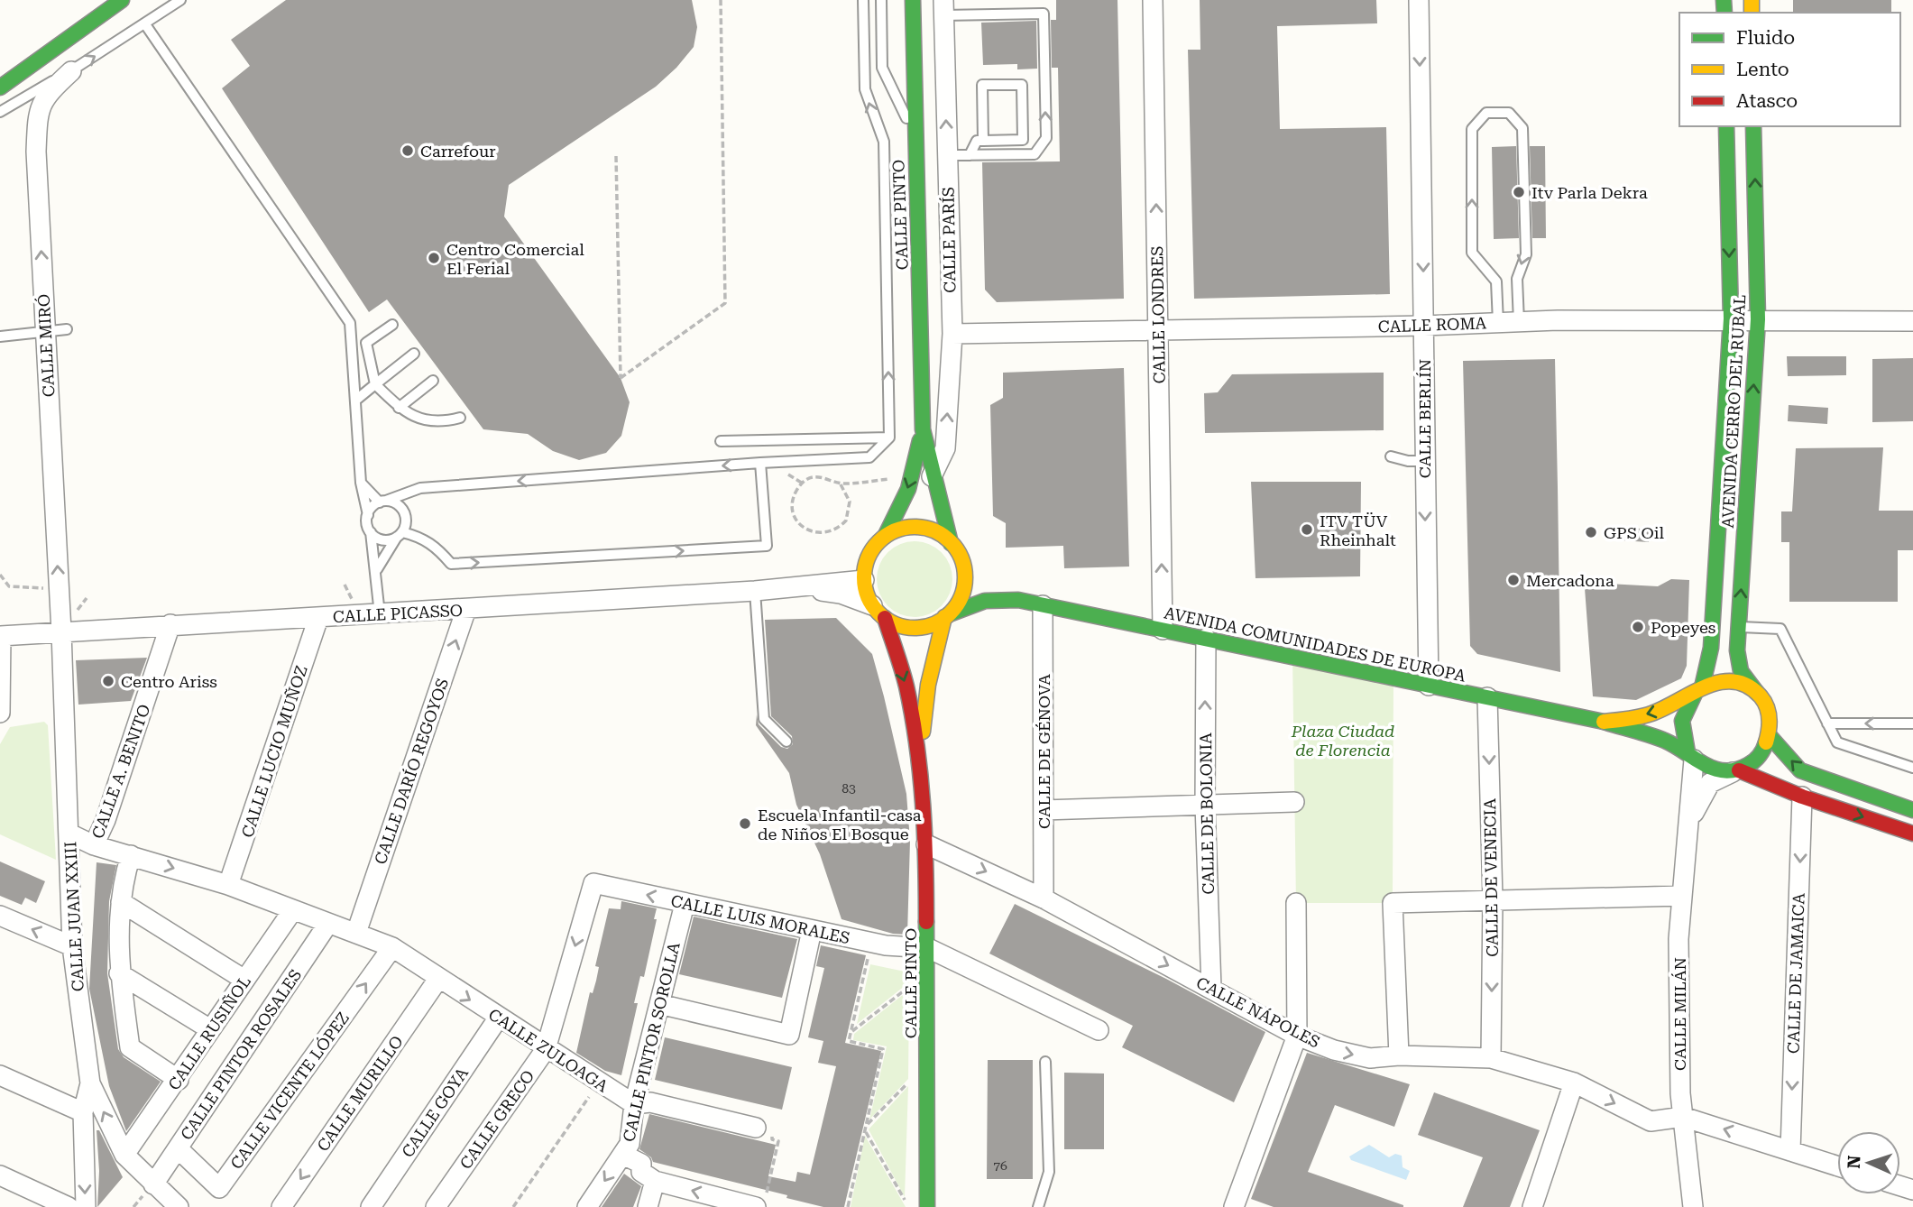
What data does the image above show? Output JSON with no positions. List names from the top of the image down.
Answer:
{
  "streets": {
    "main road": ["CALLE PINTO", "AVENIDA CERRO DEL RUBAL", "AVENIDA COMUNIDADES DE EUROPA"],
    "street": [
      "CALLE PARÍS",
      "CALLE LONDRES",
      "CALLE ROMA",
      "CALLE MIRÓ",
      "CALLE BERLÍN",
      "CALLE PICASSO",
      "CALLE LUCIO MUÑOZ",
      "CALLE DE GÉNOVA",
      "CALLE A. BENITO",
      "CALLE DARÍO REGOYOS",
      "CALLE DE BOLONIA",
      "CALLE DE VENECIA",
      "CALLE JUAN XXIII",
      "CALLE LUIS MORALES",
      "CALLE DE JAMAICA",
      "CALLE NÁPOLES",
      "CALLE MILÁN",
      "CALLE RUSIÑOL",
      "CALLE PINTOR SOROLLA",
      "CALLE ZULOAGA",
      "CALLE PINTOR ROSALES",
      "CALLE VICENTE LÓPEZ",
      "CALLE MURILLO",
      "CALLE GOYA",
      "CALLE GRECO"
    ]
  },
  "crossings": [
    ["CALLE PINTO", "CALLE PARÍS"],
    ["CALLE PINTO", "CALLE PICASSO"],
    ["CALLE PINTO", "AVENIDA COMUNIDADES DE EUROPA"],
    ["CALLE PINTO", "CALLE LUIS MORALES"],
    ["CALLE PINTO", "CALLE NÁPOLES"],
    ["CALLE PARÍS", "CALLE ROMA"],
    ["CALLE LONDRES", "CALLE ROMA"],
    ["CALLE LONDRES", "AVENIDA COMUNIDADES DE EUROPA"],
    ["CALLE ROMA", "AVENIDA CERRO DEL RUBAL"],
    ["CALLE ROMA", "CALLE BERLÍN"],
    ["CALLE MIRÓ", "CALLE PICASSO"],
    ["CALLE MIRÓ", "CALLE JUAN XXIII"],
    ["AVENIDA CERRO DEL RUBAL", "AVENIDA COMUNIDADES DE EUROPA"],
    ["AVENIDA CERRO DEL RUBAL", "CALLE MILÁN"],
    ["CALLE BERLÍN", "AVENIDA COMUNIDADES DE EUROPA"],
    ["CALLE PICASSO", "AVENIDA COMUNIDADES DE EUROPA"],
    ["CALLE PICASSO", "CALLE LUCIO MUÑOZ"],
    ["CALLE PICASSO", "CALLE A. BENITO"],
    ["CALLE PICASSO", "CALLE DARÍO REGOYOS"],
    ["CALLE PICASSO", "CALLE JUAN XXIII"],
    ["AVENIDA COMUNIDADES DE EUROPA", "CALLE DE GÉNOVA"],
    ["AVENIDA COMUNIDADES DE EUROPA", "CALLE DE BOLONIA"],
    ["AVENIDA COMUNIDADES DE EUROPA", "CALLE DE VENECIA"],
    ["AVENIDA COMUNIDADES DE EUROPA", "CALLE MILÁN"],
    ["CALLE LUCIO MUÑOZ", "CALLE ZULOAGA"],
    ["CALLE DE GÉNOVA", "CALLE NÁPOLES"],
    ["CALLE A. BENITO", "CALLE ZULOAGA"],
    ["CALLE DARÍO REGOYOS", "CALLE ZULOAGA"],
    ["CALLE DE BOLONIA", "CALLE NÁPOLES"],
    ["CALLE DE VENECIA", "CALLE NÁPOLES"],
    ["CALLE JUAN XXIII", "CALLE RUSIÑOL"],
    ["CALLE JUAN XXIII", "CALLE ZULOAGA"],
    ["CALLE JUAN XXIII", "CALLE PINTOR ROSALES"],
    ["CALLE LUIS MORALES", "CALLE PINTOR SOROLLA"],
    ["CALLE LUIS MORALES", "CALLE GRECO"],
    ["CALLE NÁPOLES", "CALLE MILÁN"],
    ["CALLE RUSIÑOL", "CALLE ZULOAGA"],
    ["CALLE PINTOR SOROLLA", "CALLE ZULOAGA"],
    ["CALLE ZULOAGA", "CALLE PINTOR ROSALES"],
    ["CALLE ZULOAGA", "CALLE VICENTE LÓPEZ"],
    ["CALLE ZULOAGA", "CALLE MURILLO"],
    ["CALLE ZULOAGA", "CALLE GOYA"],
    ["CALLE ZULOAGA", "CALLE GRECO"],
    ["CALLE PINTOR ROSALES", "CALLE VICENTE LÓPEZ"]
  ],
  "one_way": [
    "CALLE PARÍS",
    "CALLE LONDRES",
    "CALLE MIRÓ",
    "CALLE BERLÍN",
    "CALLE DARÍO REGOYOS",
    "CALLE DE BOLONIA",
    "CALLE DE VENECIA",
    "CALLE DE JAMAICA",
    "CALLE VICENTE LÓPEZ",
    "CALLE MURILLO",
    "CALLE GRECO"
  ],
  "parks": ["Plaza Ciudad de Florencia"],
  "places": [
    "Carrefour",
    "Itv Parla Dekra",
    "Centro Comercial El Ferial",
    "ITV TÜV Rheinhalt",
    "GPS Oil",
    "Mercadona",
    "Popeyes",
    "Centro Ariss",
    "Escuela Infantil-casa de Niños El Bosque"
  ],
  "house_numbers": ["83", "76"],
  "legend": ["Fluido", "Lento", "Atasco"],
  "north": "left"
}
